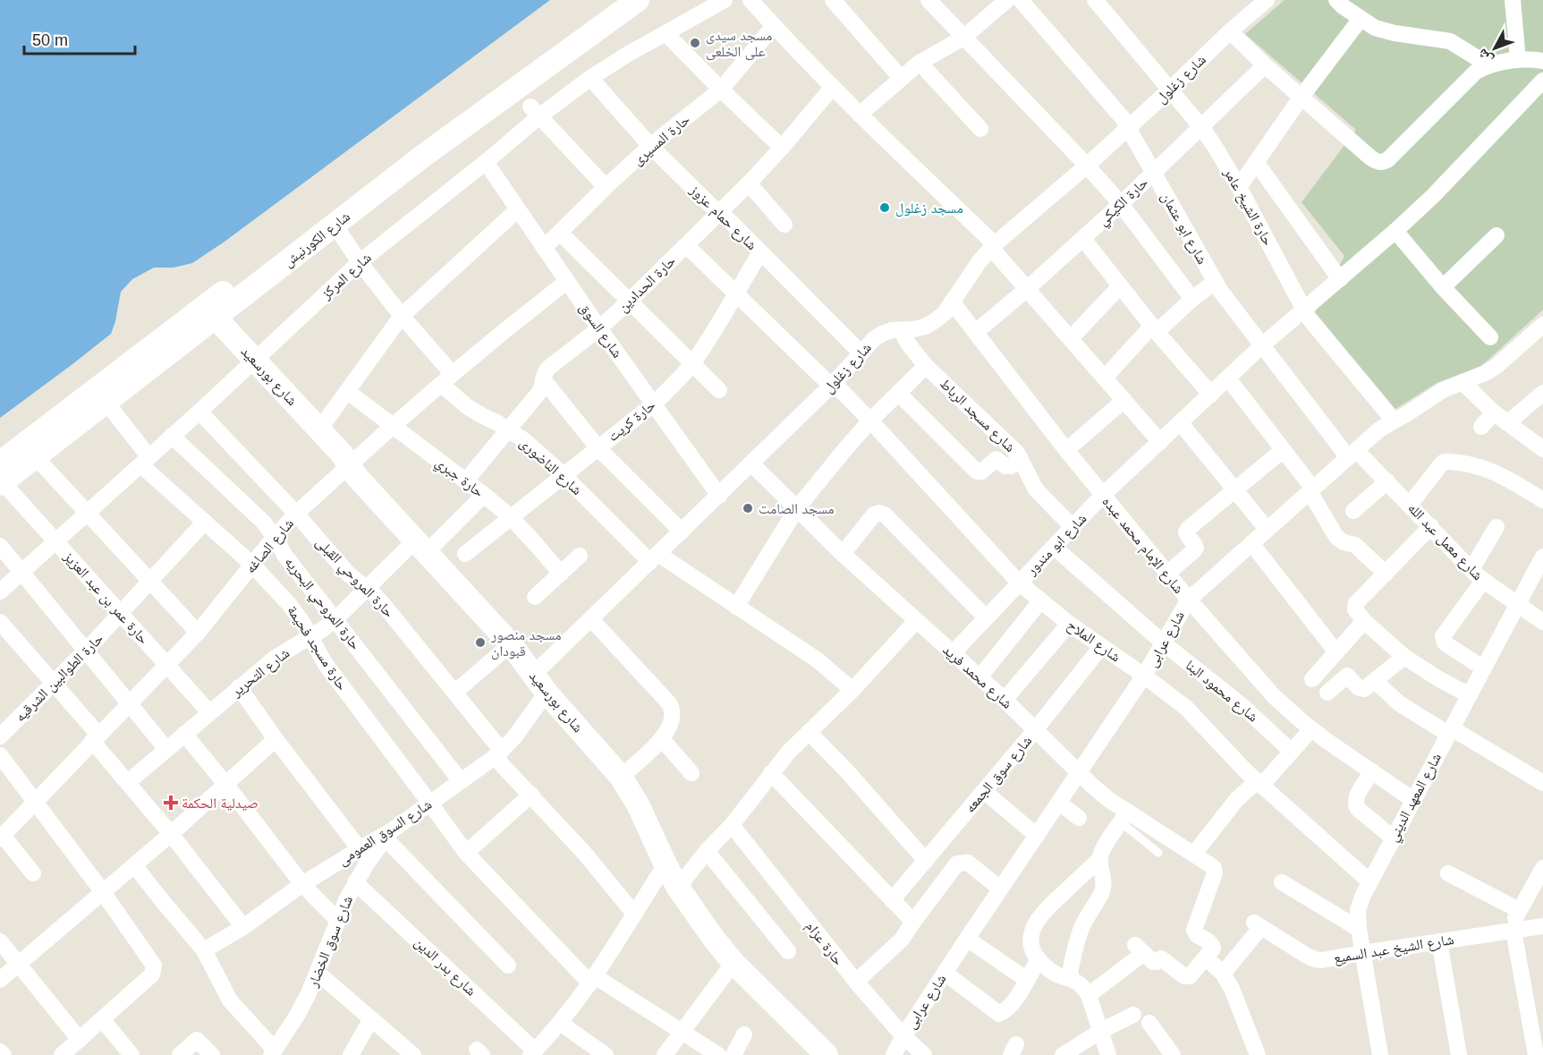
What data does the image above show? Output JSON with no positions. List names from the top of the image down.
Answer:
{
  "streets": {
    "main road": ["شارع الكورنيش", "شارع بورسعيد"],
    "street": [
      "شارع زغلول",
      "حارة المسيرى",
      "حارة الكيكي",
      "حارة الشيخ عامر",
      "شارع حمام عزوز",
      "شارع ابو عثمان",
      "شارع المركز",
      "حارة الحدادين",
      "شارع السوق",
      "شارع مسجد الرباط",
      "حارة كريت",
      "شارع الناضورى",
      "حارة جبري",
      "شارع معمل عبد الله",
      "شارع ابو مندور",
      "شارع الإمام محمد عبده",
      "شارع الصاغه",
      "حارة المروحي القبلى",
      "حارة عمر بن عبد العزيز",
      "حارة المروحي البحريه",
      "شارع عرابى",
      "شارع الملاح",
      "حارة مسجد فحيمة",
      "شارع التحرير",
      "شارع محمد فريد",
      "حارة الطوالبين الشرقيه",
      "شارع محمود البنا",
      "شارع سوق الجمعه",
      "شارع المعهد الديني",
      "شارع السوق العمومى",
      "شارع سوق الخضار",
      "حارة عزام",
      "شارع الشيخ عبد السميع",
      "شارع بدر الدين"
    ]
  },
  "crossings": [
    ["شارع زغلول", "حارة الشيخ عامر"],
    ["شارع زغلول", "شارع حمام عزوز"],
    ["شارع زغلول", "شارع ابو عثمان"],
    ["شارع زغلول", "شارع السوق"],
    ["شارع زغلول", "شارع بورسعيد"],
    ["شارع زغلول", "شارع مسجد الرباط"],
    ["شارع زغلول", "شارع الناضورى"],
    ["شارع زغلول", "شارع الإمام محمد عبده"],
    ["شارع زغلول", "شارع الملاح"],
    ["شارع زغلول", "شارع محمد فريد"],
    ["حارة المسيرى", "شارع حمام عزوز"],
    ["حارة المسيرى", "شارع السوق"],
    ["حارة الكيكي", "حارة الشيخ عامر"],
    ["حارة الكيكي", "شارع ابو عثمان"],
    ["حارة الكيكي", "شارع الإمام محمد عبده"],
    ["حارة الشيخ عامر", "شارع ابو مندور"],
    ["حارة الشيخ عامر", "شارع عرابى"],
    ["شارع حمام عزوز", "شارع المركز"],
    ["شارع حمام عزوز", "حارة الحدادين"],
    ["شارع حمام عزوز", "حارة كريت"],
    ["شارع ابو عثمان", "شارع معمل عبد الله"],
    ["شارع ابو عثمان", "شارع ابو مندور"],
    ["شارع ابو عثمان", "شارع عرابى"],
    ["شارع الكورنيش", "شارع بورسعيد"],
    ["شارع الكورنيش", "شارع الناضورى"],
    ["شارع الكورنيش", "حارة عمر بن عبد العزيز"],
    ["شارع الكورنيش", "حارة مسجد فحيمة"],
    ["شارع المركز", "شارع السوق"],
    ["شارع المركز", "شارع بورسعيد"],
    ["شارع المركز", "شارع الناضورى"],
    ["شارع المركز", "حارة المروحي القبلى"],
    ["شارع المركز", "حارة عمر بن عبد العزيز"],
    ["شارع المركز", "حارة المروحي البحريه"],
    ["شارع المركز", "حارة مسجد فحيمة"],
    ["حارة الحدادين", "شارع السوق"],
    ["حارة الحدادين", "شارع الناضورى"],
    ["حارة الحدادين", "حارة جبري"],
    ["حارة الحدادين", "شارع الملاح"],
    ["شارع السوق", "حارة كريت"],
    ["شارع السوق", "شارع الصاغه"],
    ["شارع بورسعيد", "شارع الصاغه"],
    ["شارع بورسعيد", "شارع التحرير"],
    ["شارع بورسعيد", "شارع السوق العمومى"],
    ["شارع مسجد الرباط", "شارع ابو مندور"],
    ["حارة كريت", "شارع الناضورى"],
    ["حارة كريت", "حارة جبري"],
    ["حارة كريت", "شارع الملاح"],
    ["شارع الناضورى", "شارع الصاغه"],
    ["حارة جبري", "شارع الصاغه"],
    ["حارة جبري", "شارع التحرير"],
    ["شارع معمل عبد الله", "شارع عرابى"],
    ["شارع معمل عبد الله", "شارع المعهد الديني"],
    ["شارع ابو مندور", "شارع الإمام محمد عبده"],
    ["شارع ابو مندور", "شارع الملاح"],
    ["شارع ابو مندور", "شارع محمد فريد"],
    ["شارع ابو مندور", "شارع محمود البنا"],
    ["شارع الإمام محمد عبده", "شارع عرابى"],
    ["شارع الإمام محمد عبده", "شارع المعهد الديني"],
    ["شارع الصاغه", "حارة المروحي القبلى"],
    ["شارع الصاغه", "حارة عمر بن عبد العزيز"],
    ["شارع الصاغه", "حارة المروحي البحريه"],
    ["شارع الصاغه", "حارة مسجد فحيمة"],
    ["حارة المروحي القبلى", "شارع التحرير"],
    ["حارة المروحي القبلى", "شارع السوق العمومى"],
    ["حارة عمر بن عبد العزيز", "شارع التحرير"],
    ["حارة عمر بن عبد العزيز", "حارة الطوالبين الشرقيه"],
    ["حارة المروحي البحريه", "شارع التحرير"],
    ["حارة المروحي البحريه", "شارع السوق العمومى"],
    ["شارع عرابى", "شارع الملاح"],
    ["شارع عرابى", "شارع محمد فريد"],
    ["شارع عرابى", "شارع محمود البنا"],
    ["شارع عرابى", "حارة عزام"],
    ["شارع الملاح", "شارع سوق الجمعه"],
    ["شارع الملاح", "شارع المعهد الديني"],
    ["حارة مسجد فحيمة", "شارع التحرير"],
    ["حارة مسجد فحيمة", "حارة الطوالبين الشرقيه"],
    ["حارة مسجد فحيمة", "شارع السوق العمومى"],
    ["شارع محمد فريد", "شارع سوق الجمعه"],
    ["شارع المعهد الديني", "شارع الشيخ عبد السميع"],
    ["شارع السوق العمومى", "شارع سوق الخضار"],
    ["شارع سوق الخضار", "شارع بدر الدين"]
  ],
  "places": {
    "other": [
      "مسجد سيدى على الخلعى",
      "مسجد زغلول",
      "مسجد الصامت",
      "مسجد منصور قبودان"
    ],
    "health": ["صيدلية الحكمة"]
  },
  "scale_bar": "50 m",
  "north": "bottom left"
}
